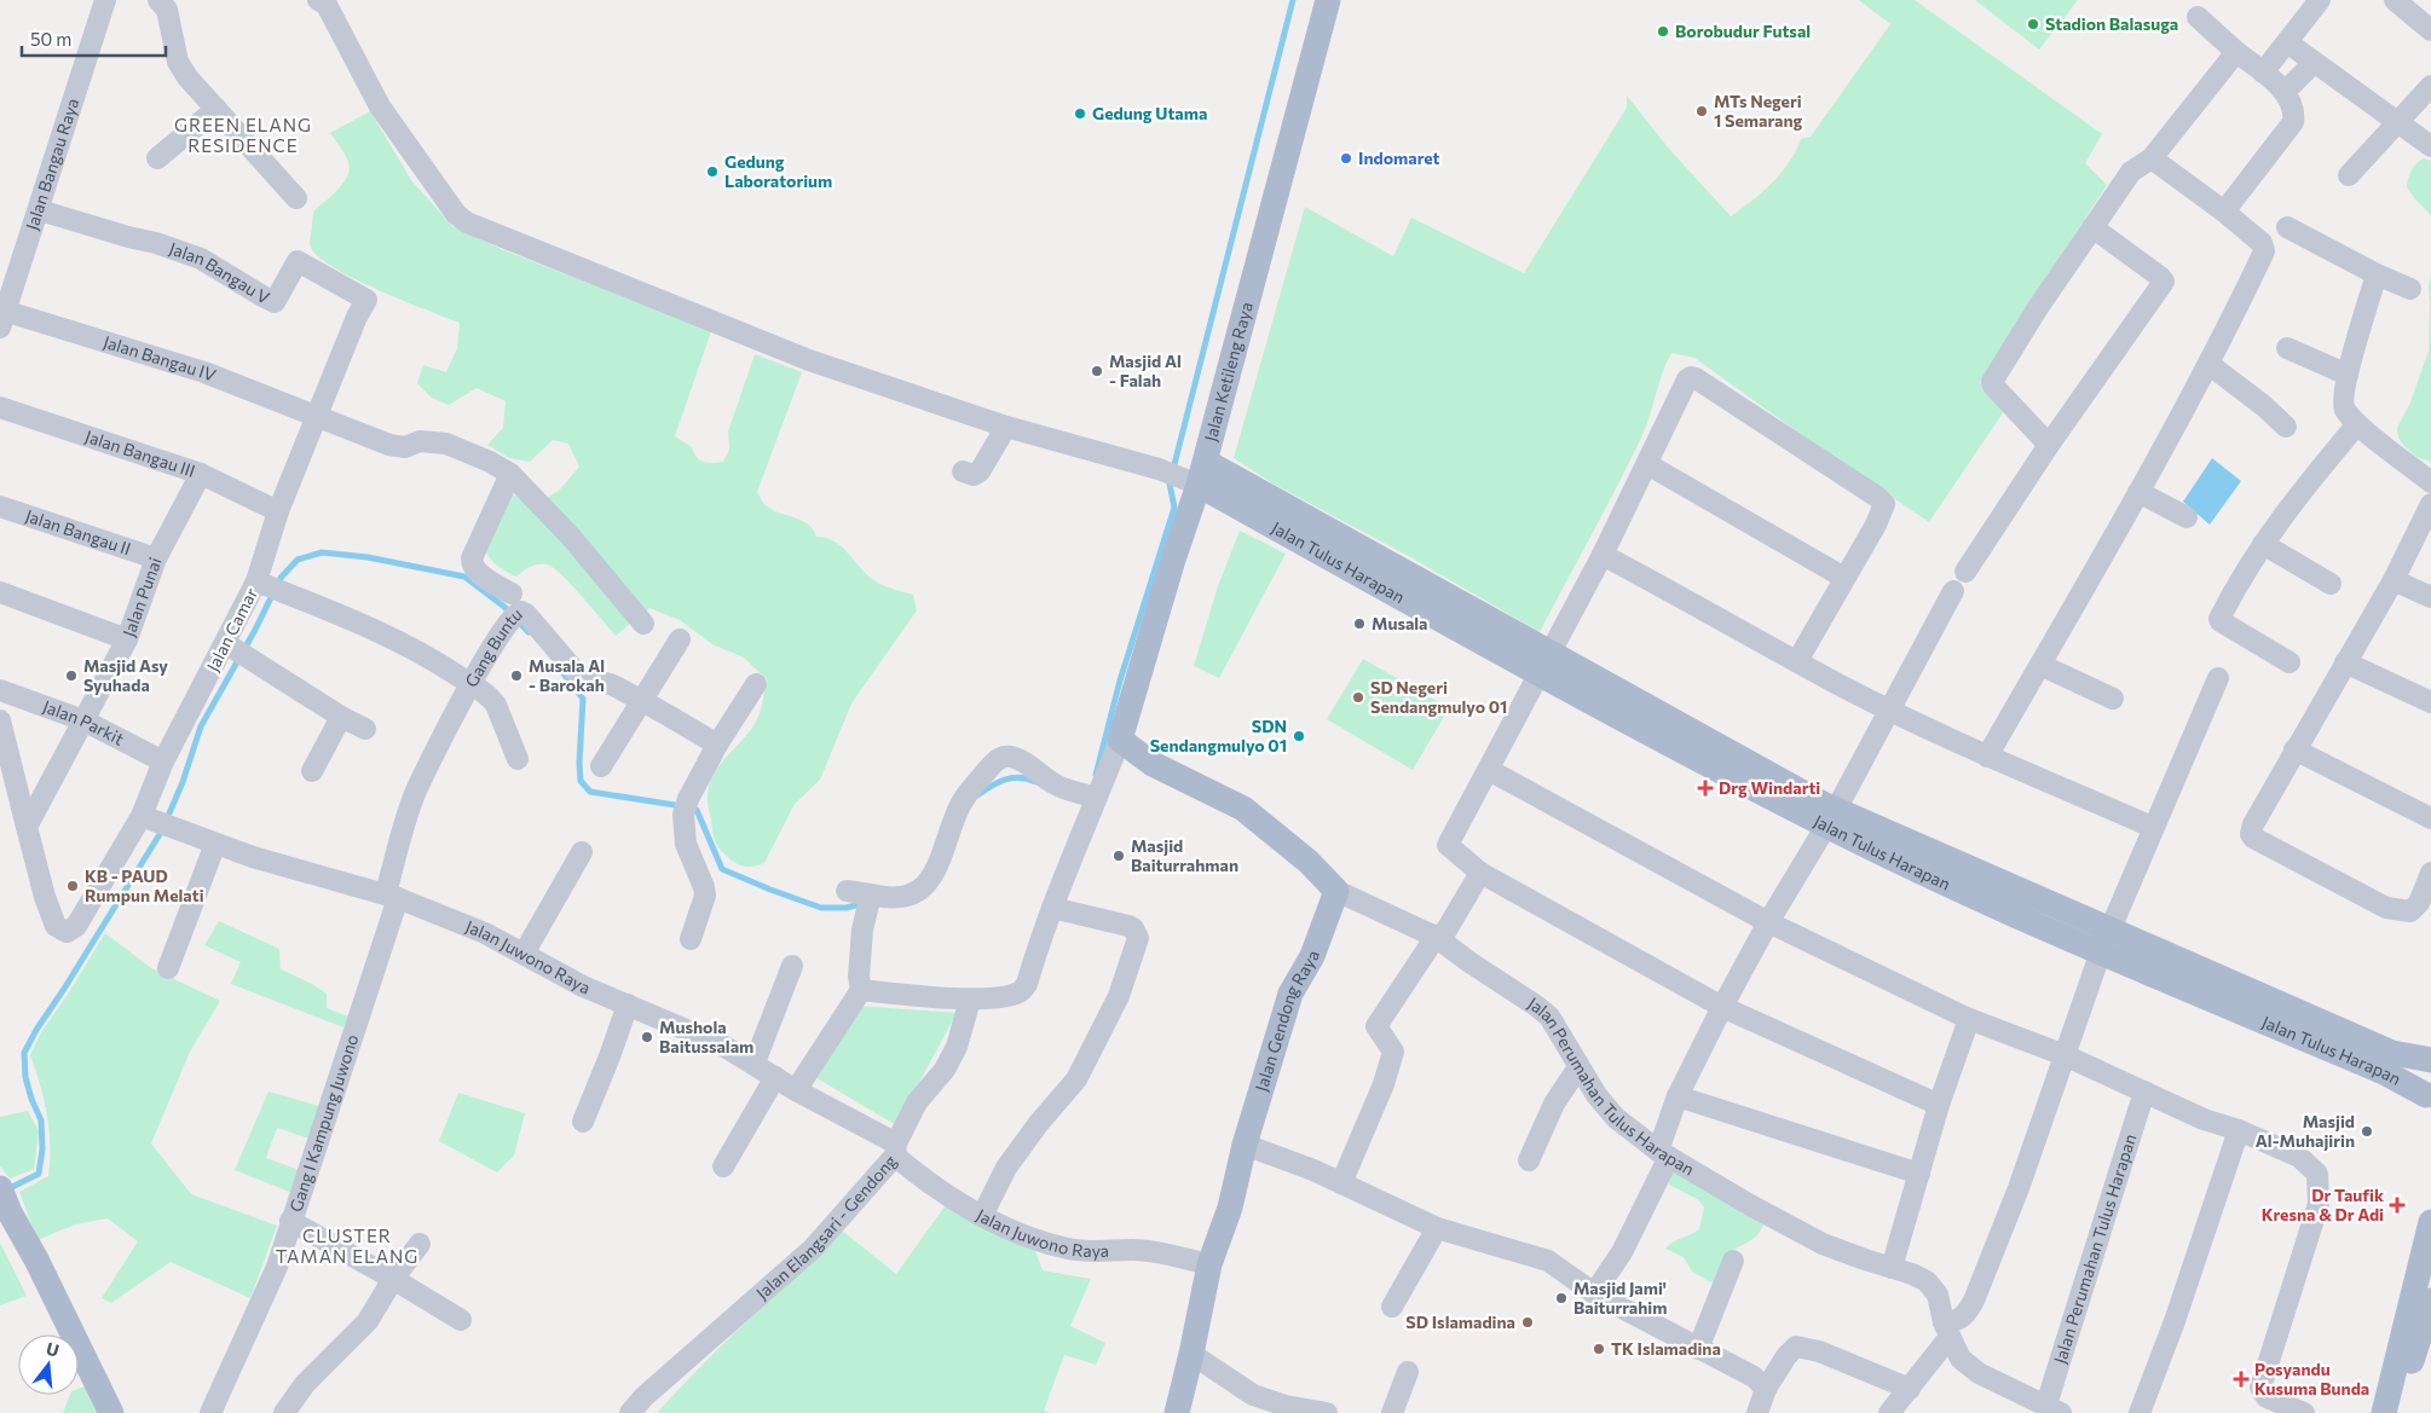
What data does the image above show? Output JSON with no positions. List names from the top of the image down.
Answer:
{
  "streets": {
    "main road": ["Jalan Ketileng Raya", "Jalan Tulus Harapan", "Jalan Gendong Raya"],
    "street": [
      "Jalan Bangau Raya",
      "Jalan Bangau V",
      "Jalan Bangau IV",
      "Jalan Bangau III",
      "Jalan Bangau II",
      "Jalan Punai",
      "Jalan Camar",
      "Gang Buntu",
      "Jalan Parkit",
      "Jalan Juwono Raya",
      "Jalan Perumahan Tulus Harapan",
      "Gang I Kampung Juwono",
      "Jalan Elangsari - Gendong"
    ]
  },
  "crossings": [
    ["Jalan Bangau Raya", "Jalan Bangau V"],
    ["Jalan Bangau Raya", "Jalan Bangau IV"],
    ["Jalan Bangau V", "Jalan Camar"],
    ["Jalan Bangau IV", "Jalan Camar"],
    ["Jalan Ketileng Raya", "Jalan Tulus Harapan"],
    ["Jalan Bangau III", "Jalan Punai"],
    ["Jalan Bangau III", "Jalan Camar"],
    ["Jalan Bangau II", "Jalan Punai"],
    ["Jalan Punai", "Jalan Camar"],
    ["Jalan Punai", "Jalan Parkit"],
    ["Jalan Camar", "Jalan Parkit"],
    ["Jalan Camar", "Jalan Juwono Raya"],
    ["Gang Buntu", "Jalan Juwono Raya"],
    ["Gang Buntu", "Gang I Kampung Juwono"],
    ["Jalan Juwono Raya", "Jalan Gendong Raya"],
    ["Jalan Juwono Raya", "Gang I Kampung Juwono"],
    ["Jalan Juwono Raya", "Jalan Elangsari - Gendong"],
    ["Jalan Gendong Raya", "Jalan Perumahan Tulus Harapan"]
  ],
  "districts": ["GREEN ELANG RESIDENCE", "CLUSTER TAMAN ELANG"],
  "places": {
    "other": [
      "Stadion Balasuga",
      "Borobudur Futsal",
      "MTs Negeri 1 Semarang",
      "Gedung Utama",
      "Indomaret",
      "Gedung Laboratorium",
      "Masjid Al - Falah",
      "Musala",
      "Masjid Asy Syuhada",
      "Musala Al - Barokah",
      "SD Negeri Sendangmulyo 01",
      "SDN Sendangmulyo 01",
      "Masjid Baiturrahman",
      "KB - PAUD Rumpun Melati",
      "Mushola Baitussalam",
      "Masjid Al-Muhajirin",
      "Masjid Jami' Baiturrahim",
      "SD Islamadina",
      "TK Islamadina"
    ],
    "health": ["Drg Windarti", "Dr Taufik Kresna & Dr Adi", "Posyandu Kusuma Bunda"]
  },
  "scale_bar": "50 m",
  "north": "top"
}
